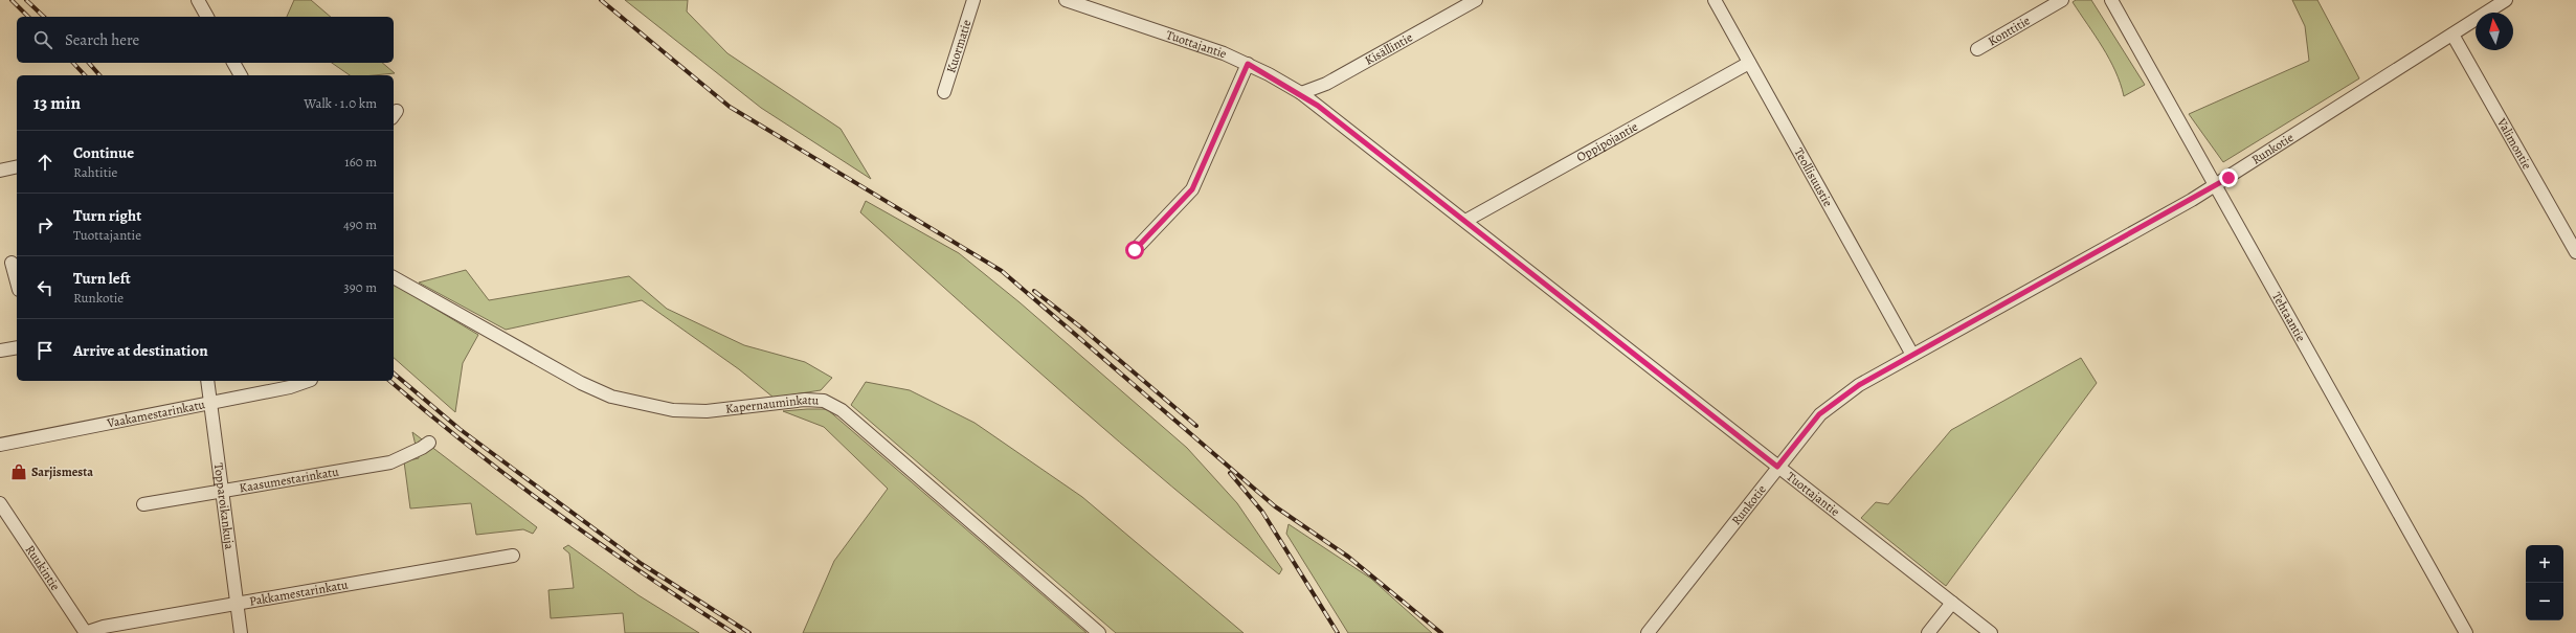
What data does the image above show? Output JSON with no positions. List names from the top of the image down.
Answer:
{
  "streets": {
    "street": [
      "Konttitie",
      "Tuottajantie",
      "Kuormatie",
      "Kisällintie",
      "Oppipojantie",
      "Valimontie",
      "Runkotie",
      "Teollisuustie",
      "Tehtaantie",
      "Kapernauminkatu",
      "Vaakamestarinkatu",
      "Kaasumestarinkatu",
      "Topparoikankuja",
      "Ruukintie",
      "Pakkamestarinkatu"
    ]
  },
  "crossings": [
    ["Tuottajantie", "Kisällintie"],
    ["Tuottajantie", "Oppipojantie"],
    ["Tuottajantie", "Runkotie"],
    ["Oppipojantie", "Teollisuustie"],
    ["Valimontie", "Runkotie"],
    ["Runkotie", "Teollisuustie"],
    ["Runkotie", "Tehtaantie"],
    ["Vaakamestarinkatu", "Topparoikankuja"],
    ["Kaasumestarinkatu", "Topparoikankuja"],
    ["Topparoikankuja", "Pakkamestarinkatu"],
    ["Ruukintie", "Pakkamestarinkatu"]
  ],
  "places": {
    "shop": ["Sarjismesta"]
  },
  "north": "top",
  "page": {
    "search": "Search here",
    "heading": ["13 min", "Walk · 1.0 km"],
    "list": [
      ["Continue", "Rahtitie", "160 m"],
      ["Turn right", "Tuottajantie", "490 m"],
      ["Turn left", "Runkotie", "390 m"],
      "Arrive at destination"
    ],
    "map_buttons": ["+", "−"]
  }
}
